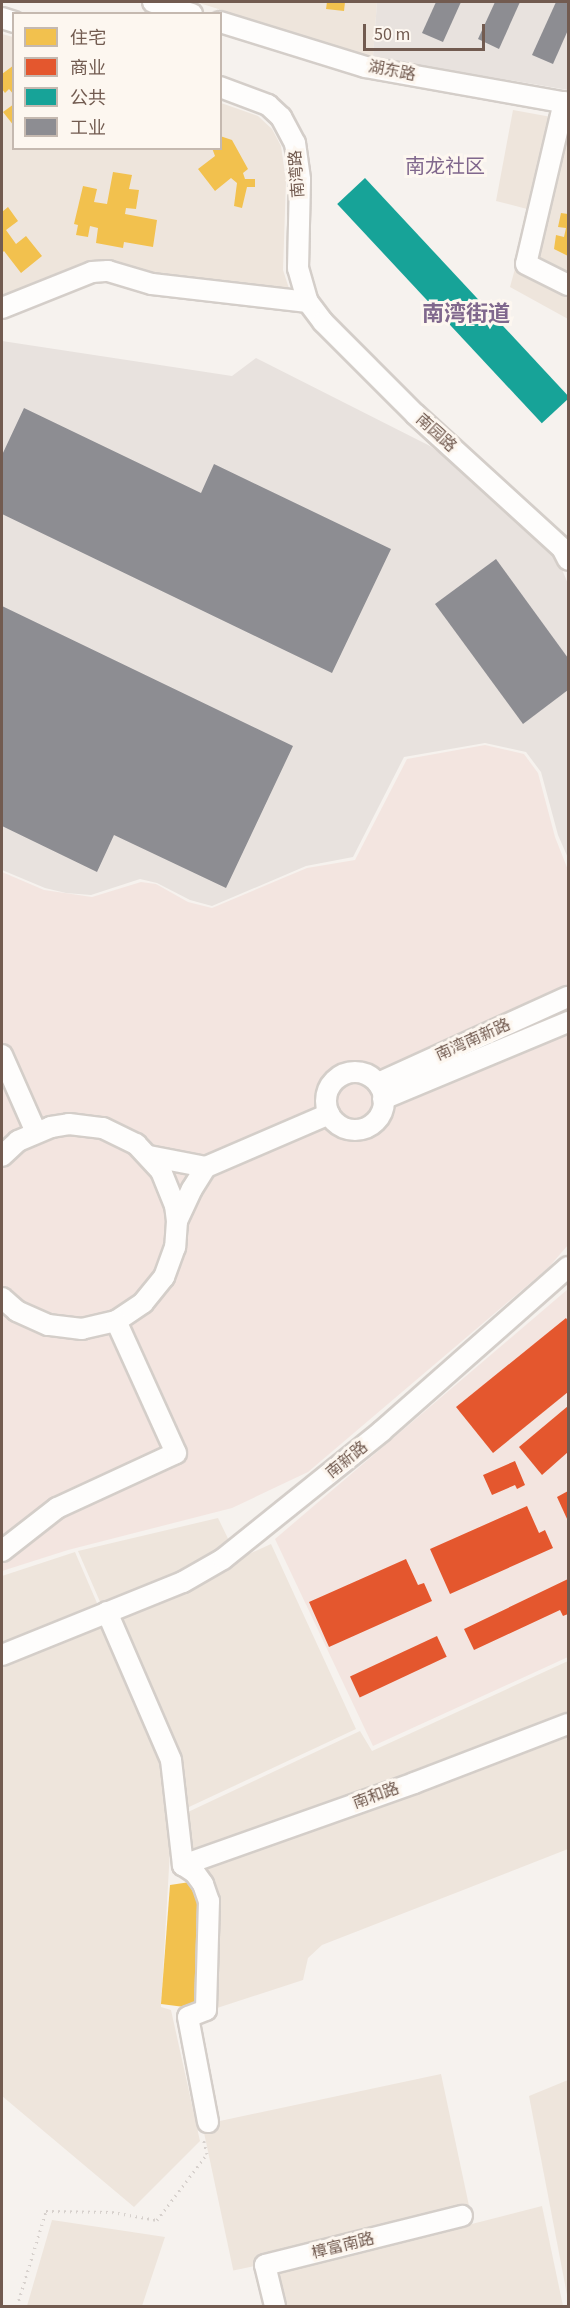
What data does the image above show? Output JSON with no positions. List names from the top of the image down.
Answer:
{
  "streets": {
    "street": [
      "湖东路",
      "南湾路",
      "南园路",
      "南湾南新路",
      "南新路",
      "南和路",
      "樟富南路"
    ]
  },
  "crossings": [
    ["南湾路", "南园路"]
  ],
  "districts": ["南龙社区", "南湾街道"],
  "legend": [
    "住宅",
    "商业",
    "公共",
    "工业"
  ],
  "scale_bar": "50 m"
}
